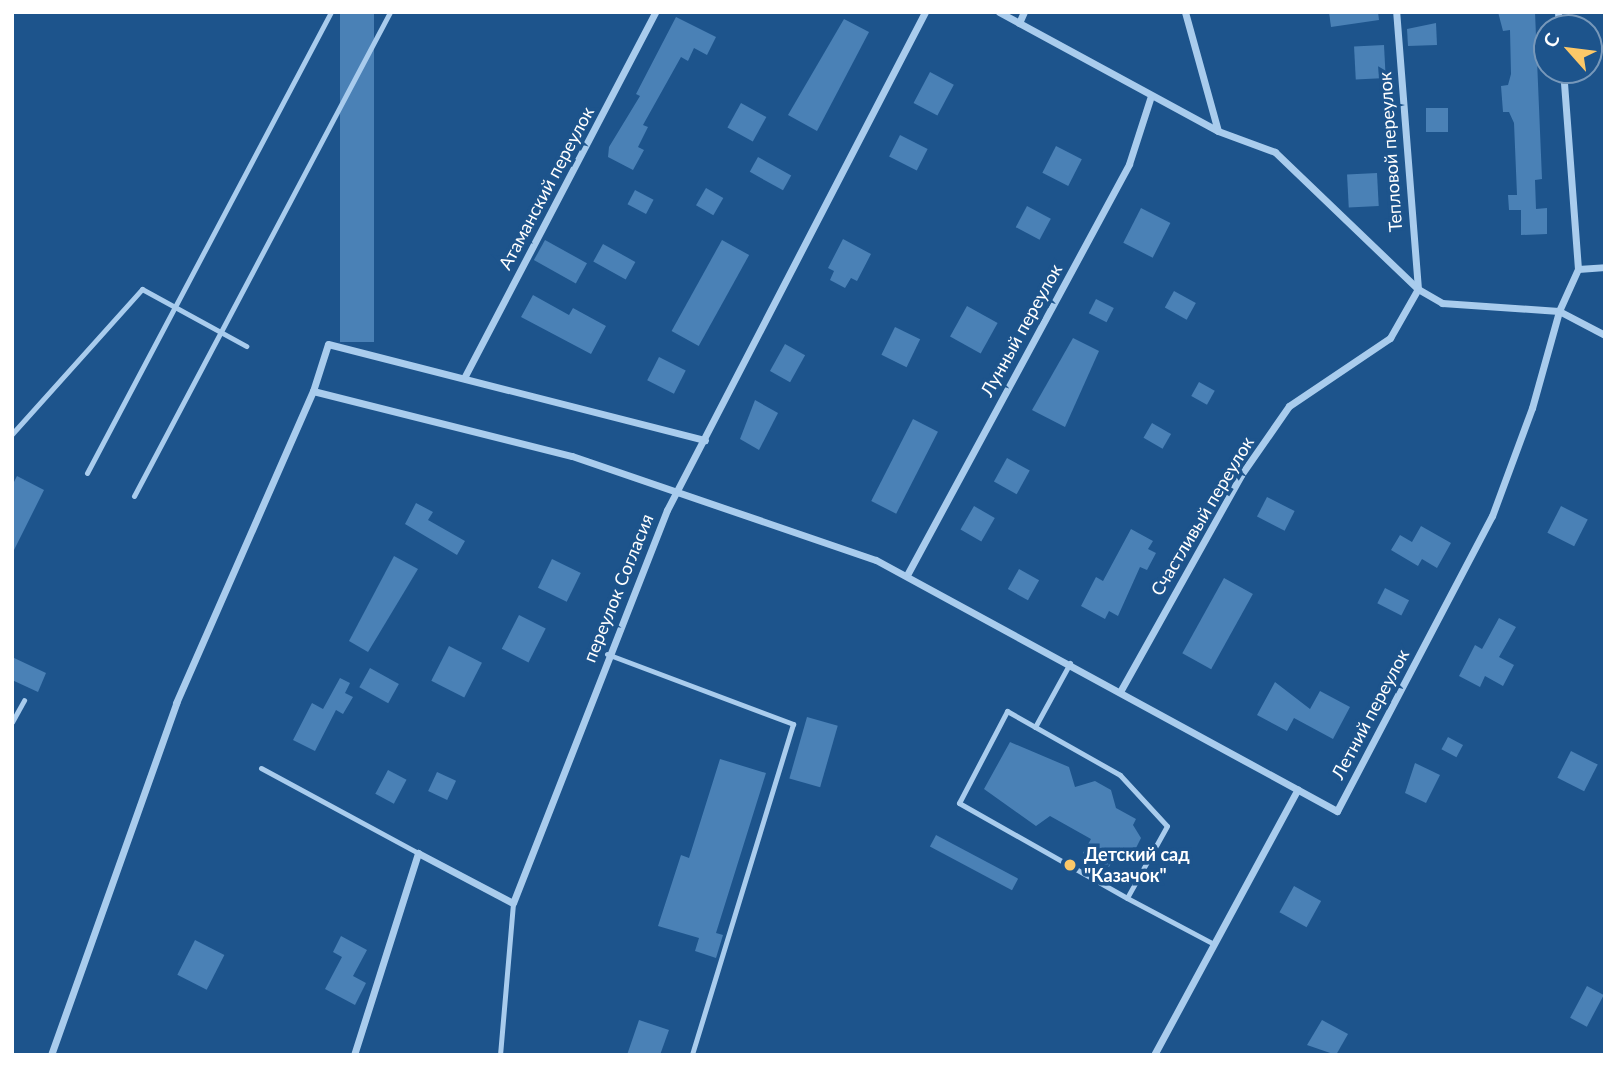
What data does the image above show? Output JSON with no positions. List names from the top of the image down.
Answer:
{
  "streets": {
    "street": [
      "Тепловой переулок",
      "Атаманский переулок",
      "Лунный переулок",
      "Счастливый переулок",
      "переулок Согласия",
      "Летний переулок"
    ]
  },
  "crossings": [
    ["Тепловой переулок", "Счастливый переулок"]
  ],
  "places": ["Детский сад \"Казачок\""],
  "north": "top left"
}
